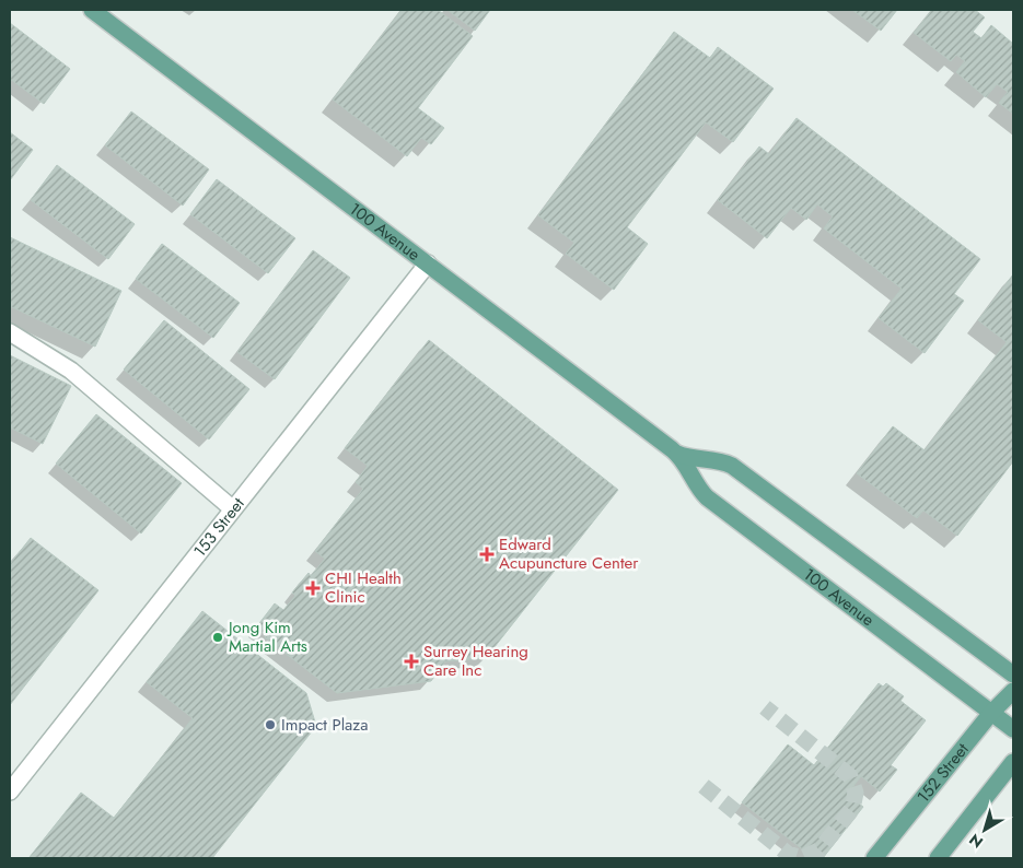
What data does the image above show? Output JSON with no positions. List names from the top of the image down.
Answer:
{
  "streets": {
    "main road": ["100 Avenue", "152 Street"],
    "street": ["153 Street"]
  },
  "crossings": [
    ["100 Avenue", "153 Street"],
    ["100 Avenue", "152 Street"]
  ],
  "places": {
    "health": ["Edward Acupuncture Center", "CHI Health Clinic", "Surrey Hearing Care Inc"],
    "other": ["Jong Kim Martial Arts", "Impact Plaza"]
  },
  "north": "bottom left"
}
